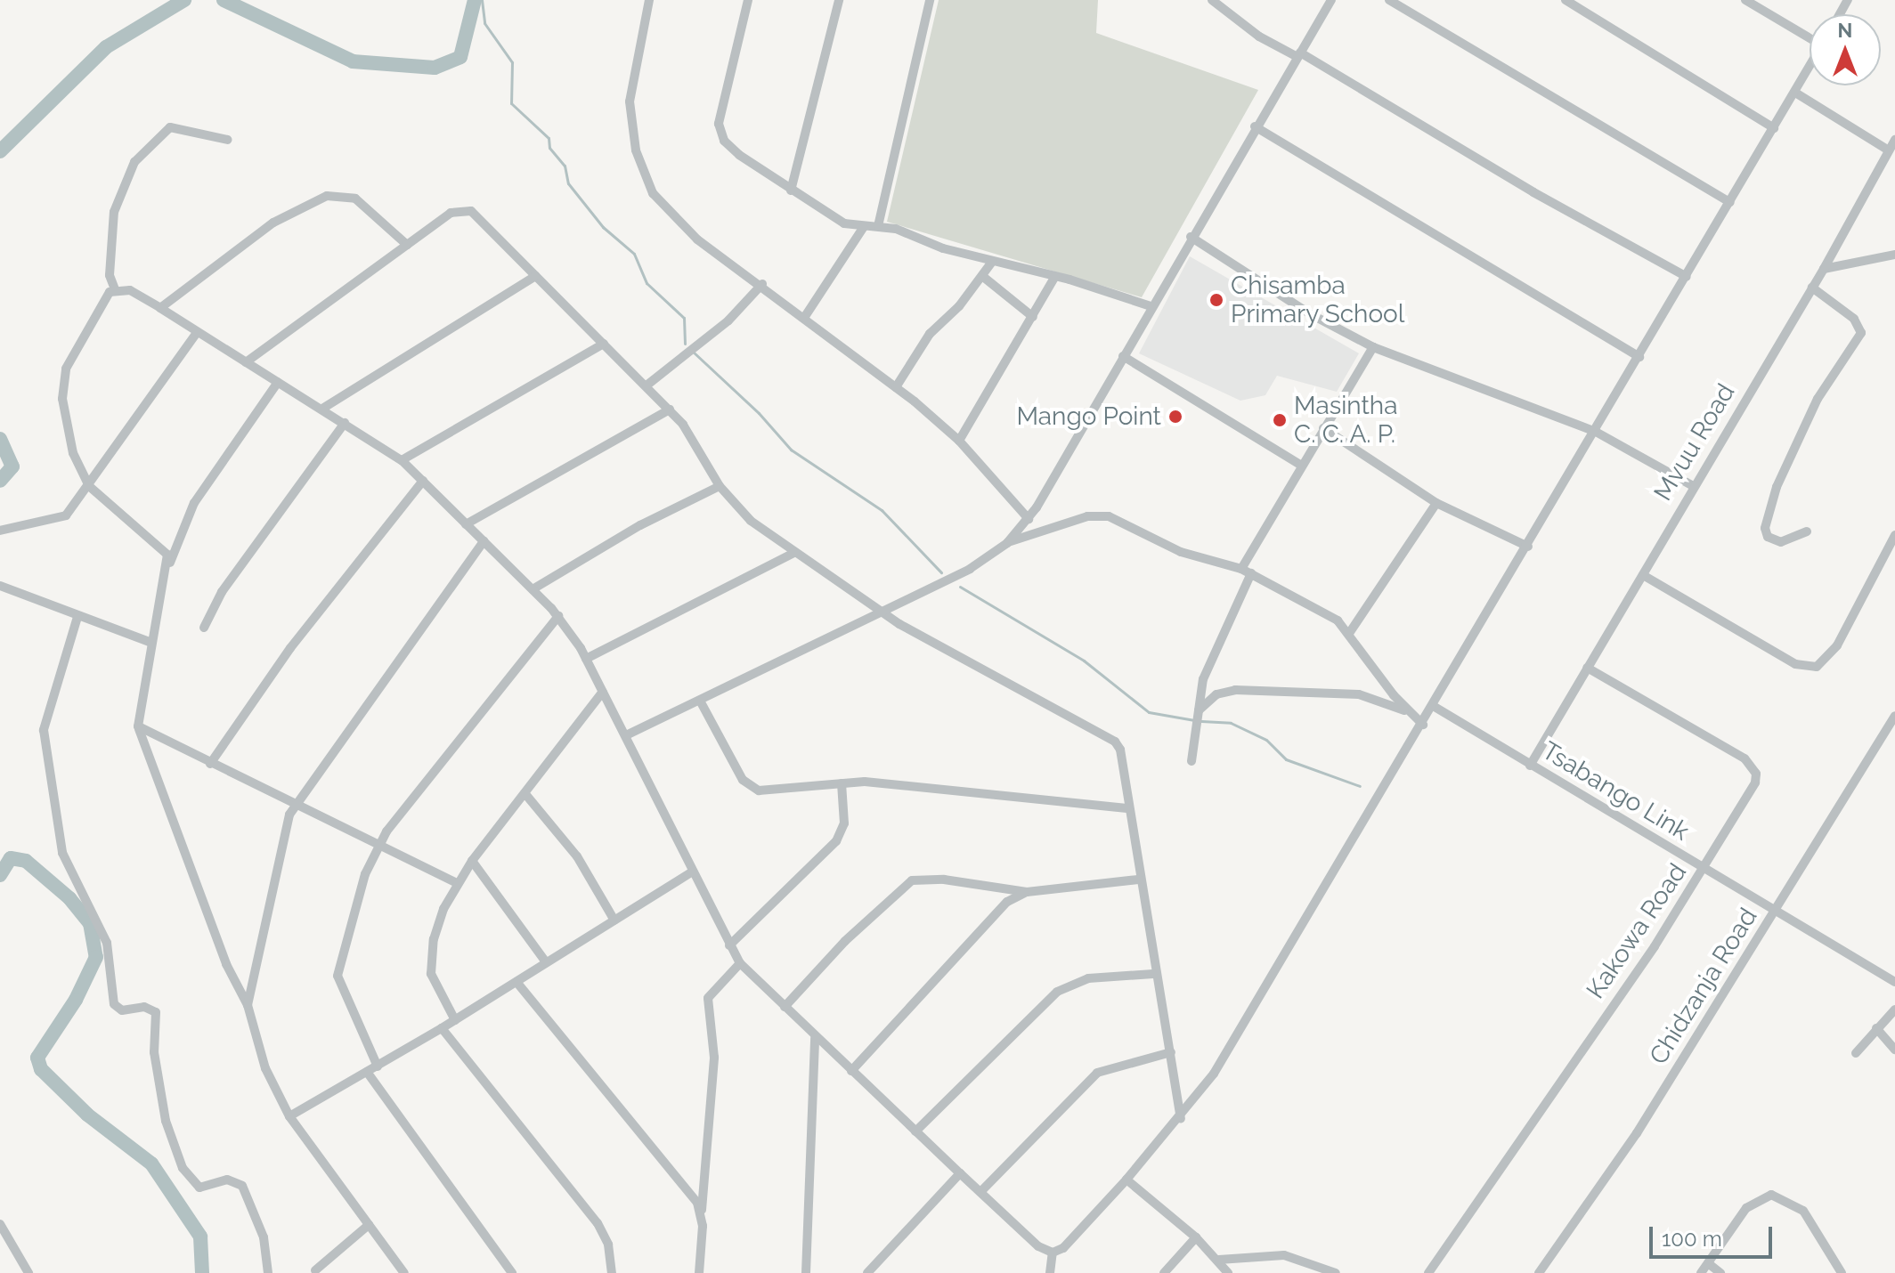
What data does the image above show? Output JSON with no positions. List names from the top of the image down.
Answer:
{
  "streets": {
    "street": [
      "Mvuu Road",
      "Tsabango Link",
      "Kakowa Road",
      "Chidzanja Road"
    ]
  },
  "crossings": [
    ["Mvuu Road", "Tsabango Link"],
    ["Mvuu Road", "Kakowa Road"],
    ["Tsabango Link", "Kakowa Road"],
    ["Tsabango Link", "Chidzanja Road"]
  ],
  "places": ["Chisamba Primary School", "Mango Point", "Masintha C. C. A. P."],
  "scale_bar": "100 m",
  "north": "top"
}
